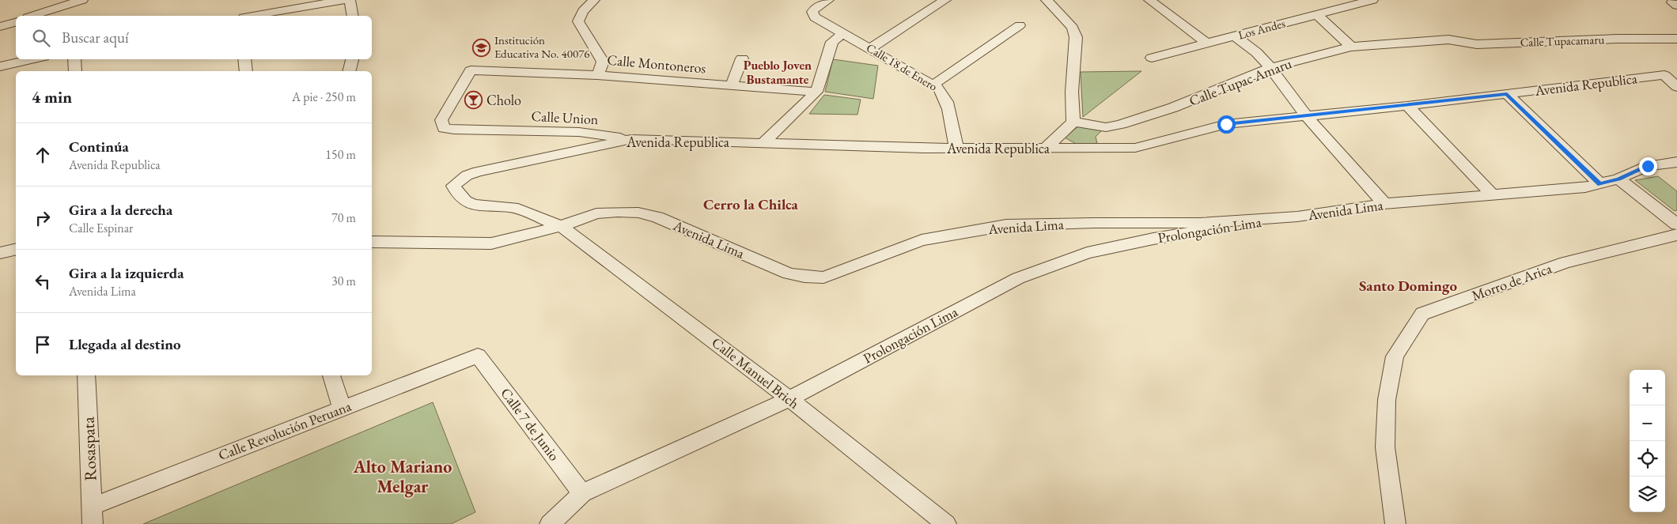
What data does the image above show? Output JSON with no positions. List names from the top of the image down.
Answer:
{
  "streets": {
    "street": [
      "Los Andes",
      "Calle Tupacamaru",
      "Calle Montoneros",
      "Calle 18 de Enero",
      "Calle Tupac Amaru",
      "Avenida Republica",
      "Calle Union",
      "Avenida Lima",
      "Prolongación Lima",
      "Morro de Arica",
      "Calle Manuel Brich",
      "Calle 7 de Junio",
      "Calle Revolución Peruana",
      "Rosaspata"
    ]
  },
  "crossings": [
    ["Calle Tupacamaru", "Calle Tupac Amaru"],
    ["Calle Montoneros", "Calle Union"],
    ["Calle 18 de Enero", "Avenida Republica"],
    ["Avenida Republica", "Calle Union"],
    ["Avenida Republica", "Avenida Lima"],
    ["Avenida Republica", "Calle Manuel Brich"],
    ["Avenida Lima", "Prolongación Lima"],
    ["Avenida Lima", "Calle Manuel Brich"],
    ["Prolongación Lima", "Calle Manuel Brich"],
    ["Prolongación Lima", "Calle 7 de Junio"],
    ["Calle 7 de Junio", "Calle Revolución Peruana"],
    ["Calle Revolución Peruana", "Rosaspata"]
  ],
  "districts": [
    "Pueblo Joven Bustamante",
    "Cerro la Chilca",
    "Santo Domingo",
    "Alto Mariano Melgar"
  ],
  "places": {
    "school or university": ["Institución Educativa No. 40076"],
    "bar": ["Cholo"]
  },
  "page": {
    "search": "Buscar aquí",
    "heading": ["4 min", "A pie · 250 m"],
    "list": [
      ["Continúa", "Avenida Republica", "150 m"],
      ["Gira a la derecha", "Calle Espinar", "70 m"],
      ["Gira a la izquierda", "Avenida Lima", "30 m"],
      "Llegada al destino"
    ],
    "map_buttons": ["+", "−"]
  }
}
